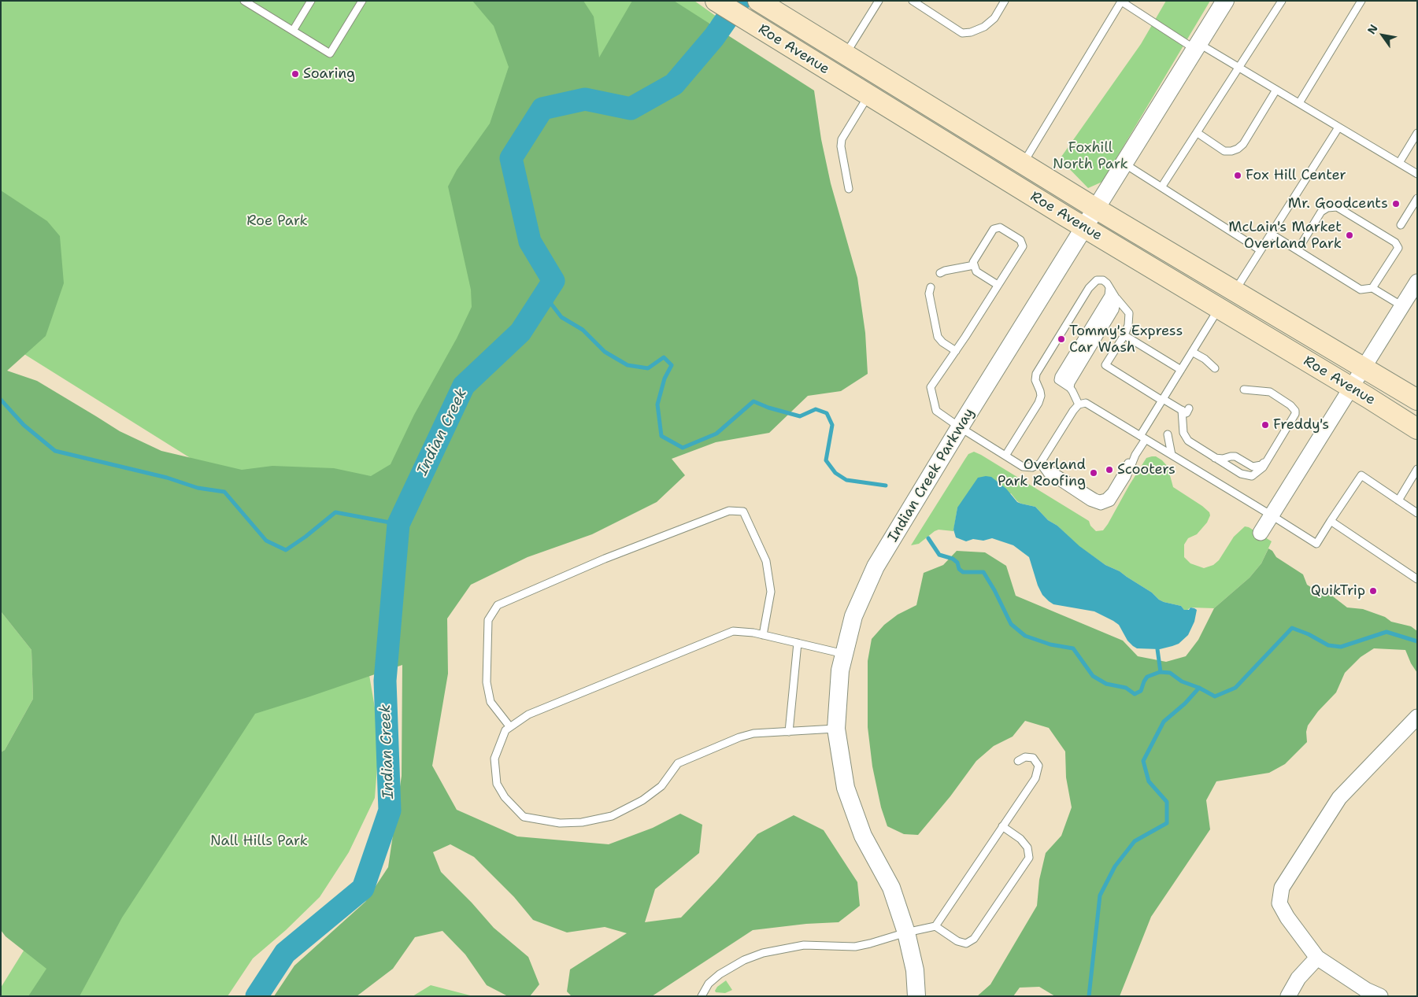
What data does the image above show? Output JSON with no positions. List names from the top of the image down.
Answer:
{
  "streets": {
    "main road": ["Roe Avenue"],
    "street": ["Indian Creek Parkway"]
  },
  "crossings": [
    ["Roe Avenue", "Indian Creek Parkway"]
  ],
  "water": ["Indian Creek"],
  "parks": ["Foxhill North Park", "Roe Park", "Nall Hills Park"],
  "places": [
    "Soaring",
    "Fox Hill Center",
    "Mr. Goodcents",
    "McLain's Market Overland Park",
    "Tommy's Express Car Wash",
    "Freddy's",
    "Scooters",
    "Overland Park Roofing",
    "QuikTrip"
  ],
  "north": "top left"
}
